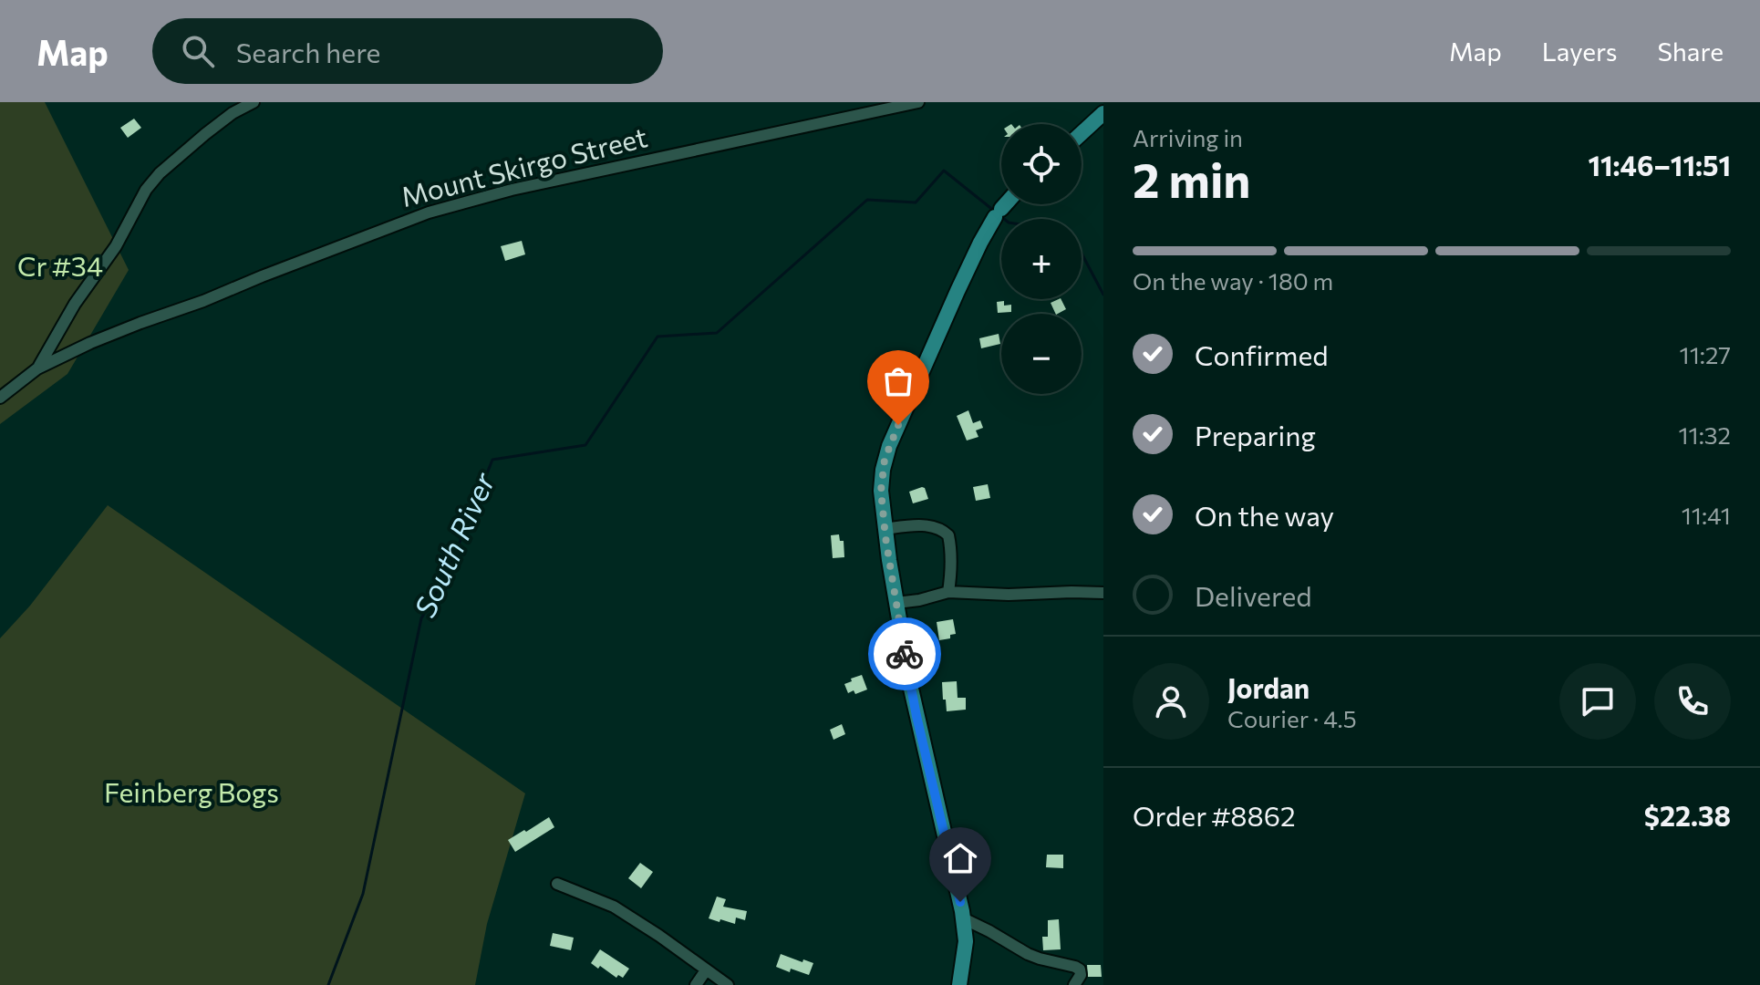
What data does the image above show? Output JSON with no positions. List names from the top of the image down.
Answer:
{
  "streets": {
    "street": ["Mount Skirgo Street"]
  },
  "water": ["South River"],
  "parks": ["Cr #34", "Feinberg Bogs"],
  "page": {
    "header": "Map",
    "search": "Search here",
    "nav": ["Map", "Layers", "Share"],
    "heading": ["2 min", "Arriving in", "11:46–11:51"],
    "panel": [
      "Jordan",
      "Courier · 4.5",
      "Order #8862",
      "$22.38"
    ],
    "map_buttons": ["+", "−"],
    "bar": "On the way · 180 m",
    "list": [
      ["Confirmed", "11:27"],
      ["Preparing", "11:32"],
      ["On the way", "11:41"],
      "Delivered"
    ]
  }
}
